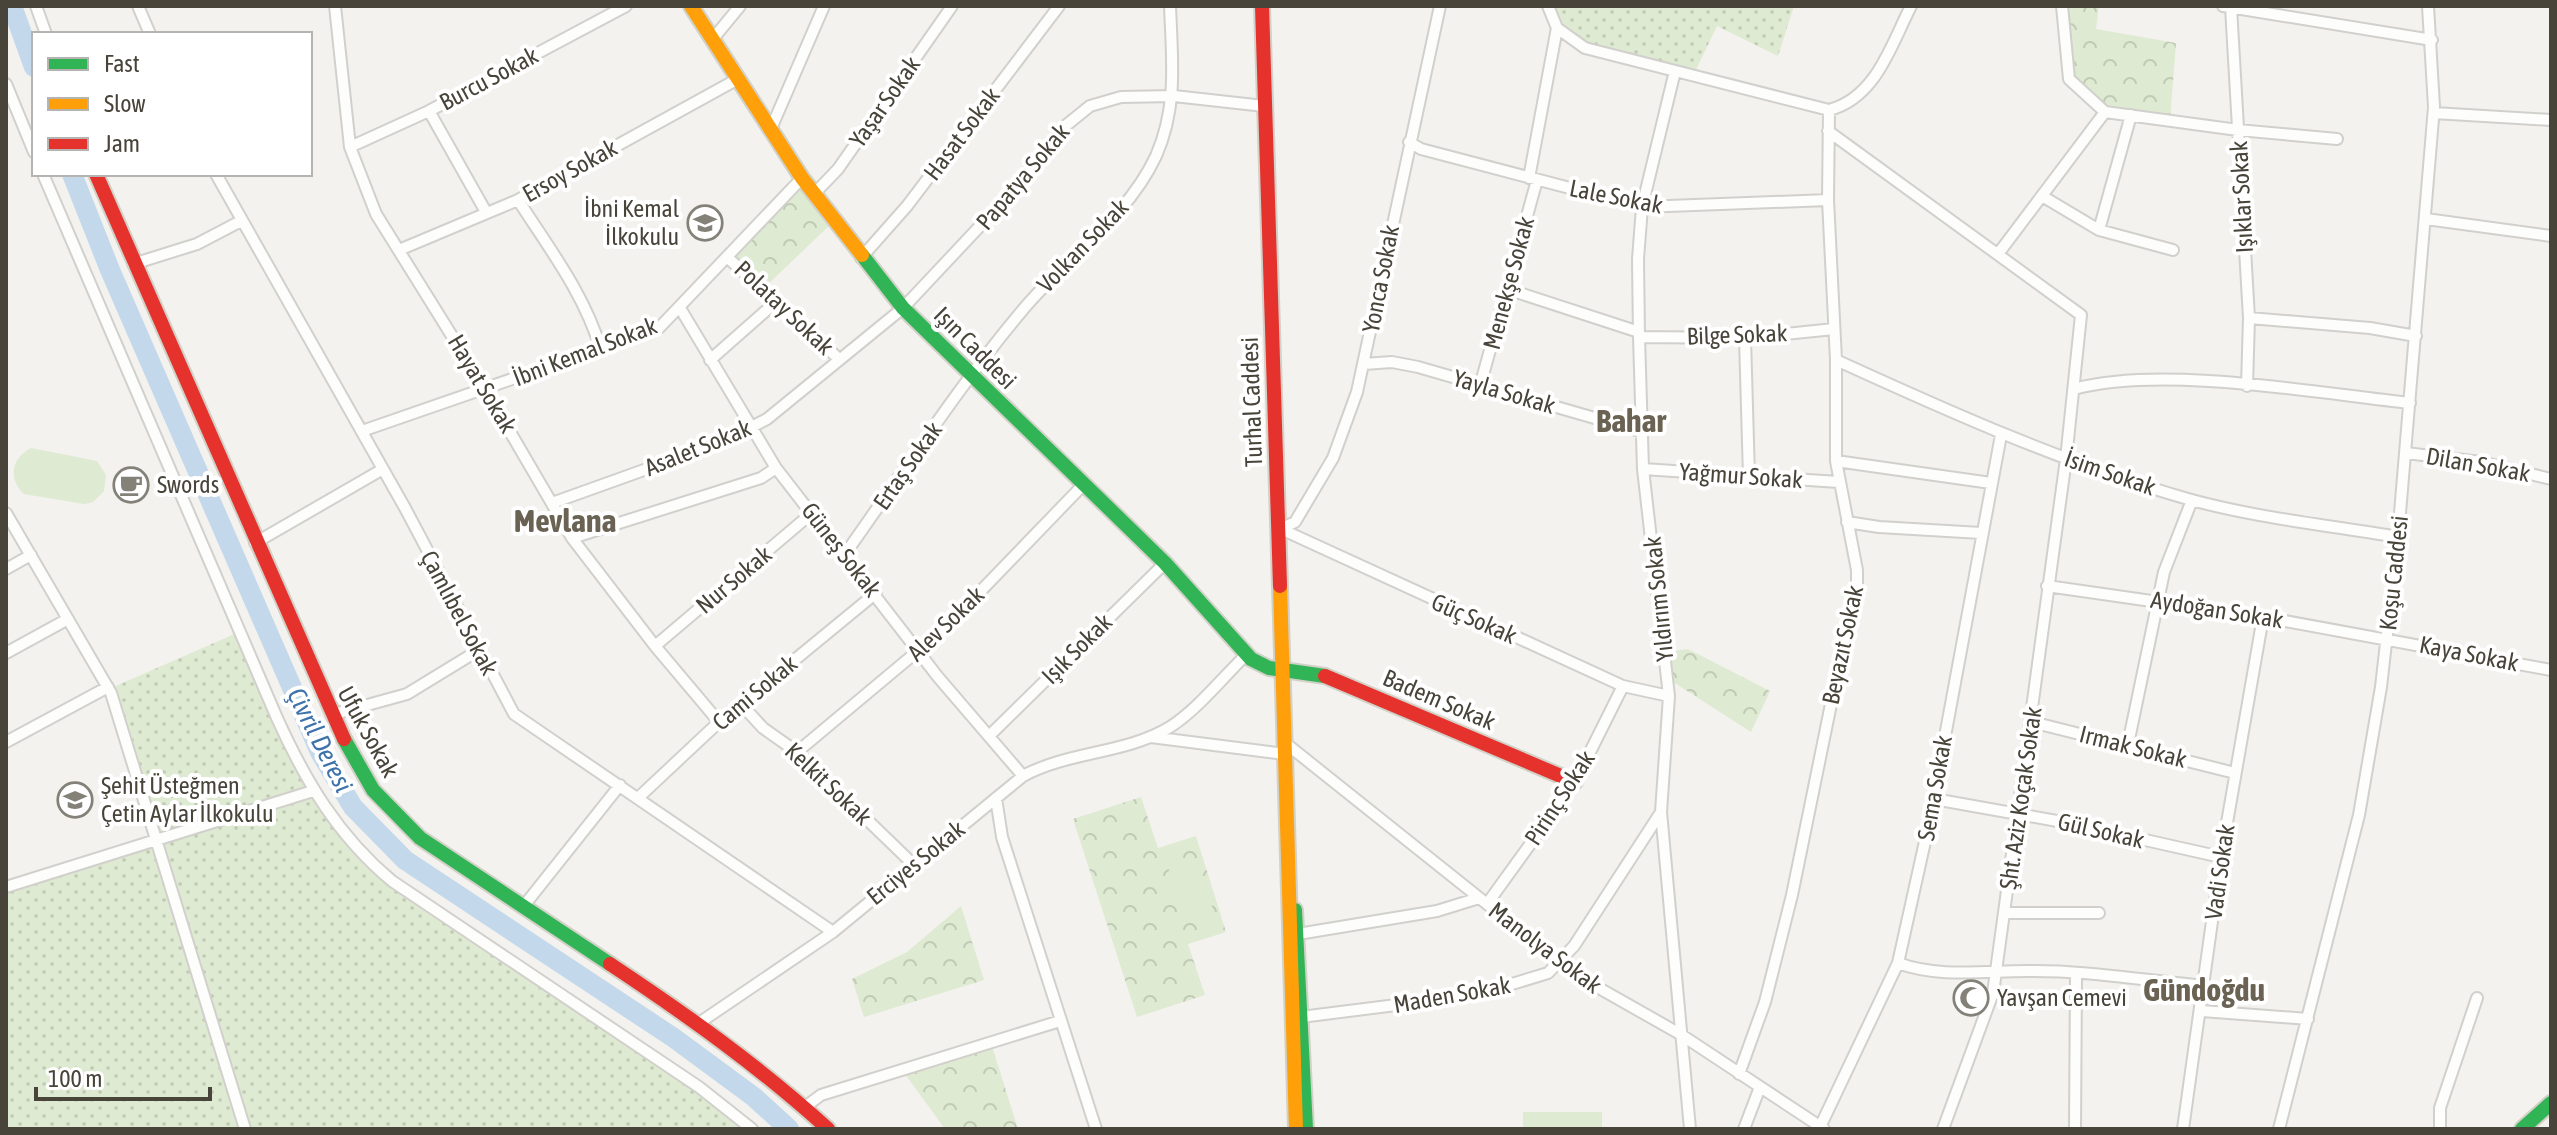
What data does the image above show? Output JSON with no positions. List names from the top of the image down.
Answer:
{
  "streets": {
    "street": [
      "Burcu Sokak",
      "Yaşar Sokak",
      "Hasat Sokak",
      "Ersoy Sokak",
      "Papatya Sokak",
      "Lale Sokak",
      "Işıklar Sokak",
      "Volkan Sokak",
      "Yonca Sokak",
      "Menekşe Sokak",
      "Polatay Sokak",
      "Bilge Sokak",
      "Işın Caddesi",
      "İbni Kemal Sokak",
      "Hayat Sokak",
      "Yayla Sokak",
      "Turhal Caddesi",
      "Asalet Sokak",
      "Dilan Sokak",
      "Ertaş Sokak",
      "İsim Sokak",
      "Yağmur Sokak",
      "Güneş Sokak",
      "Koşu Caddesi",
      "Nur Sokak",
      "Yıldırım Sokak",
      "Aydoğan Sokak",
      "Çamlıbel Sokak",
      "Güç Sokak",
      "Alev Sokak",
      "Beyazıt Sokak",
      "Işık Sokak",
      "Kaya Sokak",
      "Cami Sokak",
      "Badem Sokak",
      "Ufuk Sokak",
      "Irmak Sokak",
      "Kelkit Sokak",
      "Sema Sokak",
      "Pirinç Sokak",
      "Şht. Aziz Koçak Sokak",
      "Gül Sokak",
      "Erciyes Sokak",
      "Vadi Sokak",
      "Manolya Sokak",
      "Maden Sokak"
    ]
  },
  "crossings": [
    ["Burcu Sokak", "Hayat Sokak"],
    ["Yaşar Sokak", "Işın Caddesi"],
    ["Hasat Sokak", "Işın Caddesi"],
    ["Ersoy Sokak", "Işın Caddesi"],
    ["Ersoy Sokak", "Hayat Sokak"],
    ["Papatya Sokak", "Volkan Sokak"],
    ["Papatya Sokak", "Işın Caddesi"],
    ["Papatya Sokak", "Turhal Caddesi"],
    ["Papatya Sokak", "Asalet Sokak"],
    ["Lale Sokak", "Yonca Sokak"],
    ["Lale Sokak", "Menekşe Sokak"],
    ["Lale Sokak", "Yıldırım Sokak"],
    ["Lale Sokak", "Beyazıt Sokak"],
    ["Volkan Sokak", "Işın Caddesi"],
    ["Volkan Sokak", "Ertaş Sokak"],
    ["Yonca Sokak", "Yayla Sokak"],
    ["Yonca Sokak", "Turhal Caddesi"],
    ["Yonca Sokak", "Güç Sokak"],
    ["Menekşe Sokak", "Bilge Sokak"],
    ["Menekşe Sokak", "Yayla Sokak"],
    ["Polatay Sokak", "İbni Kemal Sokak"],
    ["Polatay Sokak", "Asalet Sokak"],
    ["Bilge Sokak", "Yıldırım Sokak"],
    ["Bilge Sokak", "Beyazıt Sokak"],
    ["Işın Caddesi", "İbni Kemal Sokak"],
    ["Işın Caddesi", "Turhal Caddesi"],
    ["Işın Caddesi", "Asalet Sokak"],
    ["Işın Caddesi", "Ertaş Sokak"],
    ["Işın Caddesi", "Alev Sokak"],
    ["Işın Caddesi", "Işık Sokak"],
    ["Işın Caddesi", "Badem Sokak"],
    ["Işın Caddesi", "Erciyes Sokak"],
    ["İbni Kemal Sokak", "Hayat Sokak"],
    ["İbni Kemal Sokak", "Güneş Sokak"],
    ["İbni Kemal Sokak", "Çamlıbel Sokak"],
    ["Hayat Sokak", "Asalet Sokak"],
    ["Hayat Sokak", "Nur Sokak"],
    ["Hayat Sokak", "Cami Sokak"],
    ["Yayla Sokak", "Yıldırım Sokak"],
    ["Turhal Caddesi", "Güç Sokak"],
    ["Turhal Caddesi", "Badem Sokak"],
    ["Turhal Caddesi", "Erciyes Sokak"],
    ["Turhal Caddesi", "Manolya Sokak"],
    ["Turhal Caddesi", "Maden Sokak"],
    ["Asalet Sokak", "Güneş Sokak"],
    ["Dilan Sokak", "Koşu Caddesi"],
    ["Ertaş Sokak", "Güneş Sokak"],
    ["İsim Sokak", "Koşu Caddesi"],
    ["İsim Sokak", "Beyazıt Sokak"],
    ["İsim Sokak", "Sema Sokak"],
    ["İsim Sokak", "Şht. Aziz Koçak Sokak"],
    ["Yağmur Sokak", "Yıldırım Sokak"],
    ["Yağmur Sokak", "Beyazıt Sokak"],
    ["Yağmur Sokak", "Sema Sokak"],
    ["Güneş Sokak", "Nur Sokak"],
    ["Güneş Sokak", "Alev Sokak"],
    ["Güneş Sokak", "Işık Sokak"],
    ["Güneş Sokak", "Cami Sokak"],
    ["Güneş Sokak", "Erciyes Sokak"],
    ["Koşu Caddesi", "Aydoğan Sokak"],
    ["Koşu Caddesi", "Kaya Sokak"],
    ["Yıldırım Sokak", "Güç Sokak"],
    ["Yıldırım Sokak", "Manolya Sokak"],
    ["Aydoğan Sokak", "Kaya Sokak"],
    ["Aydoğan Sokak", "Şht. Aziz Koçak Sokak"],
    ["Aydoğan Sokak", "Vadi Sokak"],
    ["Çamlıbel Sokak", "Cami Sokak"],
    ["Çamlıbel Sokak", "Erciyes Sokak"],
    ["Güç Sokak", "Pirinç Sokak"],
    ["Alev Sokak", "Kelkit Sokak"],
    ["Beyazıt Sokak", "Manolya Sokak"],
    ["Cami Sokak", "Kelkit Sokak"],
    ["Badem Sokak", "Pirinç Sokak"],
    ["Ufuk Sokak", "Erciyes Sokak"],
    ["Irmak Sokak", "Şht. Aziz Koçak Sokak"],
    ["Irmak Sokak", "Vadi Sokak"],
    ["Kelkit Sokak", "Erciyes Sokak"],
    ["Sema Sokak", "Gül Sokak"],
    ["Sema Sokak", "Manolya Sokak"],
    ["Pirinç Sokak", "Manolya Sokak"],
    ["Şht. Aziz Koçak Sokak", "Gül Sokak"],
    ["Gül Sokak", "Vadi Sokak"],
    ["Erciyes Sokak", "Manolya Sokak"],
    ["Manolya Sokak", "Maden Sokak"]
  ],
  "districts": ["Bahar", "Mevlana", "Gündoğdu"],
  "water": ["Çivril Deresi"],
  "places": {
    "school or university": ["İbni Kemal İlkokulu", "Şehit Üsteğmen Çetin Aylar İlkokulu"],
    "cafe": ["Swords"],
    "mosque": ["Yavşan Cemevi"]
  },
  "legend": ["Fast", "Slow", "Jam"],
  "scale_bar": "100 m"
}
